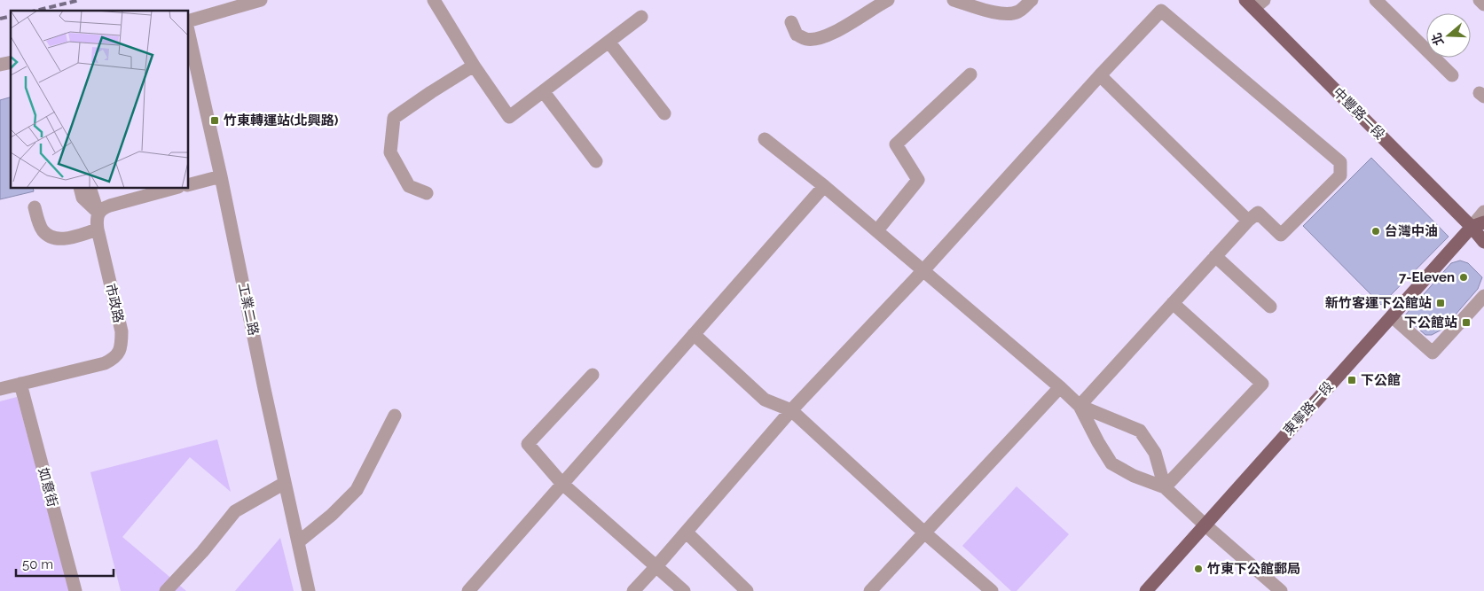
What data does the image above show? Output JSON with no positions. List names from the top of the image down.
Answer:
{
  "streets": {
    "main road": ["中豐路一段", "東寧路一段"],
    "street": ["市政路", "工業二路", "如意街"]
  },
  "crossings": [
    ["中豐路一段", "東寧路一段"],
    ["市政路", "如意街"]
  ],
  "places": {
    "transit": [
      "竹東轉運站(北興路)",
      "新竹客運下公館站",
      "下公館站",
      "下公館"
    ],
    "other": ["台灣中油", "7-Eleven", "竹東下公館郵局"]
  },
  "scale_bar": "50 m",
  "north": "left"
}
